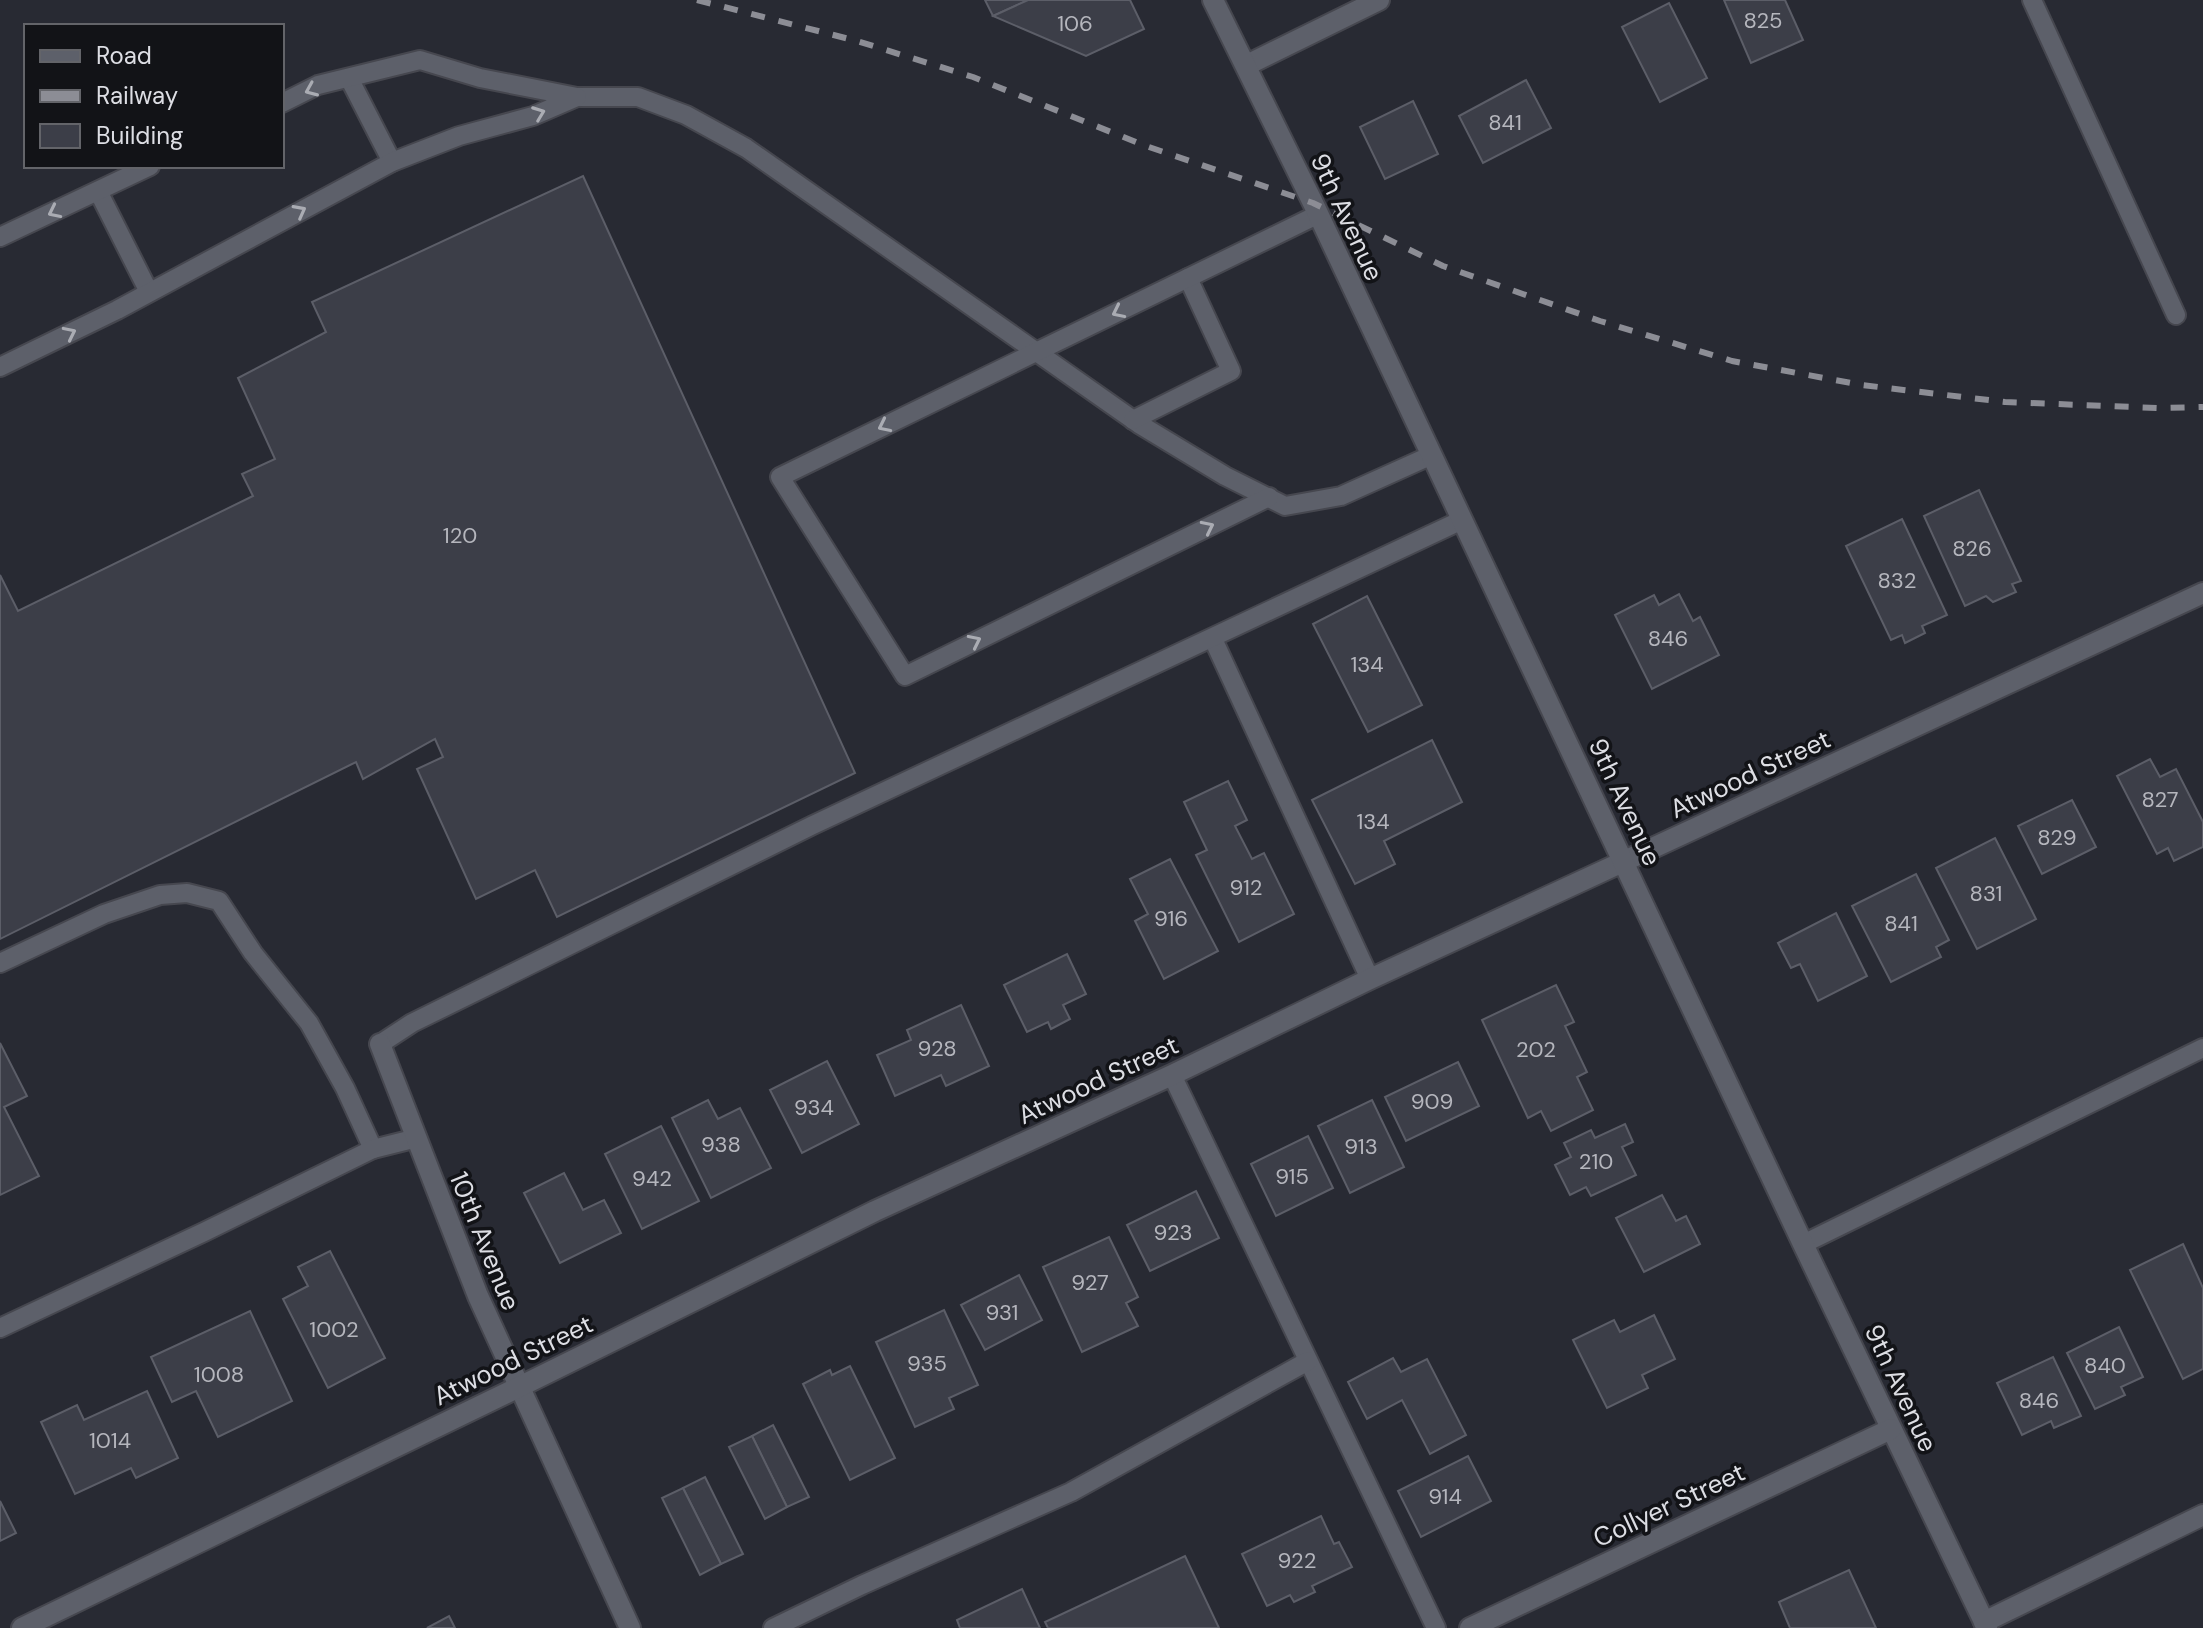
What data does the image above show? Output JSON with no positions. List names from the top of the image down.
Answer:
{
  "streets": {
    "street": [
      "9th Avenue",
      "Atwood Street",
      "10th Avenue",
      "Collyer Street"
    ]
  },
  "crossings": [
    ["9th Avenue", "Atwood Street"],
    ["9th Avenue", "Collyer Street"],
    ["Atwood Street", "10th Avenue"]
  ],
  "house_numbers": [
    "825",
    "106",
    "841",
    "120",
    "826",
    "832",
    "846",
    "134",
    "827",
    "134",
    "829",
    "912",
    "831",
    "916",
    "841",
    "928",
    "202",
    "909",
    "934",
    "938",
    "913",
    "210",
    "915",
    "942",
    "923",
    "927",
    "931",
    "1002",
    "935",
    "840",
    "1008",
    "846",
    "1014",
    "914",
    "922"
  ],
  "legend": ["Road", "Railway", "Building"]
}
